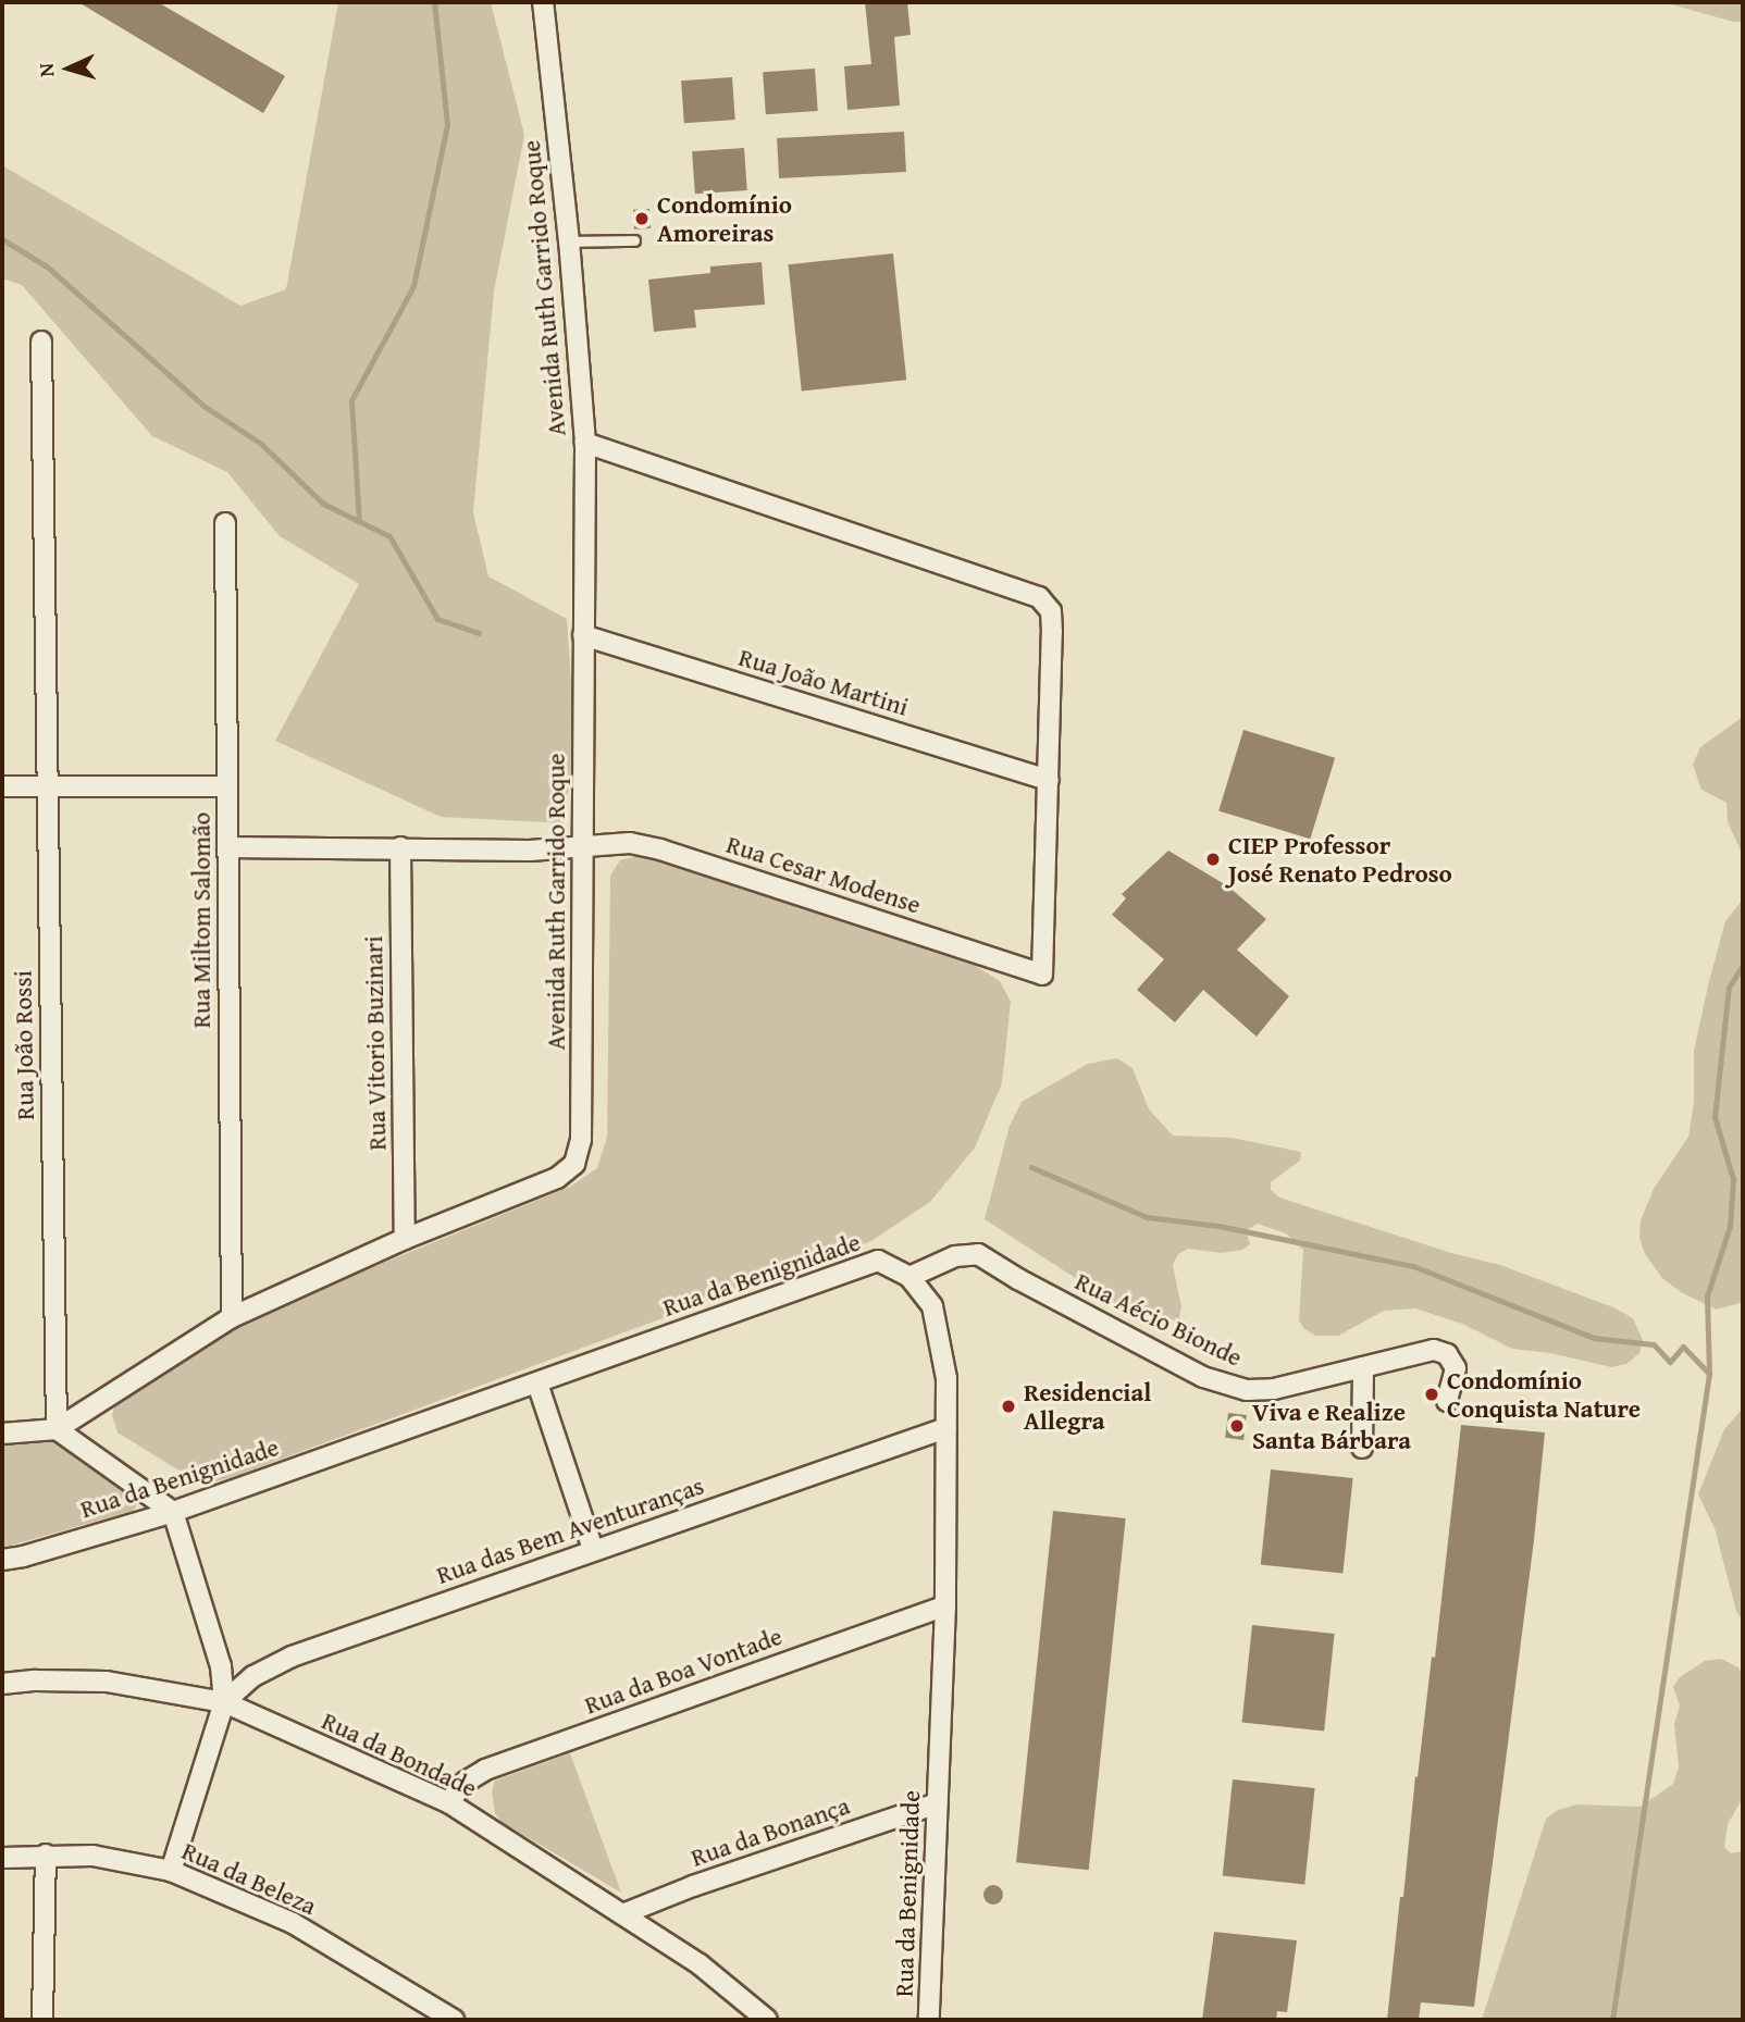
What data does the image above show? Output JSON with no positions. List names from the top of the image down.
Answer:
{
  "streets": {
    "street": [
      "Avenida Ruth Garrido Roque",
      "Rua João Martini",
      "Rua Cesar Modense",
      "Rua Miltom Salomão",
      "Rua Vitorio Buzinari",
      "Rua João Rossi",
      "Rua da Benignidade",
      "Rua Aécio Bionde",
      "Rua das Bem Aventuranças",
      "Rua da Boa Vontade",
      "Rua da Bondade",
      "Rua da Bonança",
      "Rua da Beleza"
    ]
  },
  "crossings": [
    ["Avenida Ruth Garrido Roque", "Rua João Martini"],
    ["Avenida Ruth Garrido Roque", "Rua Cesar Modense"],
    ["Avenida Ruth Garrido Roque", "Rua Miltom Salomão"],
    ["Avenida Ruth Garrido Roque", "Rua Vitorio Buzinari"],
    ["Avenida Ruth Garrido Roque", "Rua João Rossi"],
    ["Rua João Martini", "Rua Cesar Modense"],
    ["Rua Cesar Modense", "Rua Miltom Salomão"],
    ["Rua Cesar Modense", "Rua Vitorio Buzinari"],
    ["Rua da Benignidade", "Rua Aécio Bionde"],
    ["Rua da Benignidade", "Rua das Bem Aventuranças"],
    ["Rua da Benignidade", "Rua da Boa Vontade"],
    ["Rua da Benignidade", "Rua da Bonança"],
    ["Rua das Bem Aventuranças", "Rua da Bondade"],
    ["Rua da Boa Vontade", "Rua da Bondade"],
    ["Rua da Bondade", "Rua da Bonança"]
  ],
  "places": [
    "Condomínio Amoreiras",
    "CIEP Professor José Renato Pedroso",
    "Condomínio Conquista Nature",
    "Residencial Allegra",
    "Viva e Realize Santa Bárbara"
  ],
  "north": "left"
}
